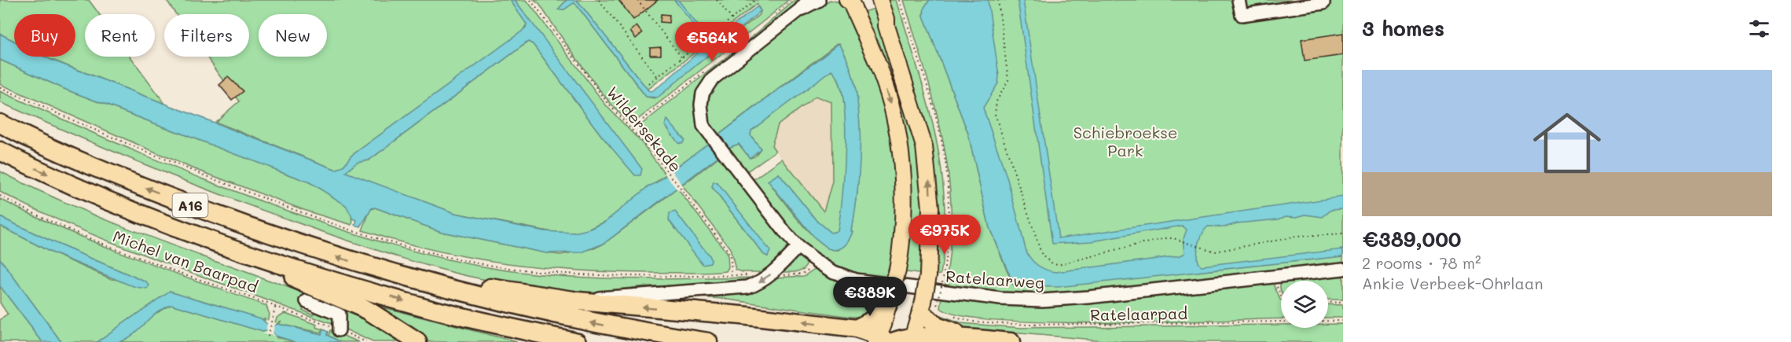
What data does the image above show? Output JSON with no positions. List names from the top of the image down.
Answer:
{
  "streets": {
    "highway": ["A16"],
    "street": ["Ratelaarweg"],
    "path": ["Wildersekade", "Michel van Baarpad", "Ratelaarpad"]
  },
  "parks": ["Schiebroekse Park"],
  "page": {
    "heading": "3 homes",
    "chip": [
      "Buy",
      "Rent",
      "Filters",
      "New"
    ],
    "price": ["€564K", "€975K", "€389K"],
    "list": [
      {
        "name": "€389,000",
        "note": "2 rooms · 78 m² · Ankie Verbeek-Ohrlaan"
      }
    ]
  }
}
